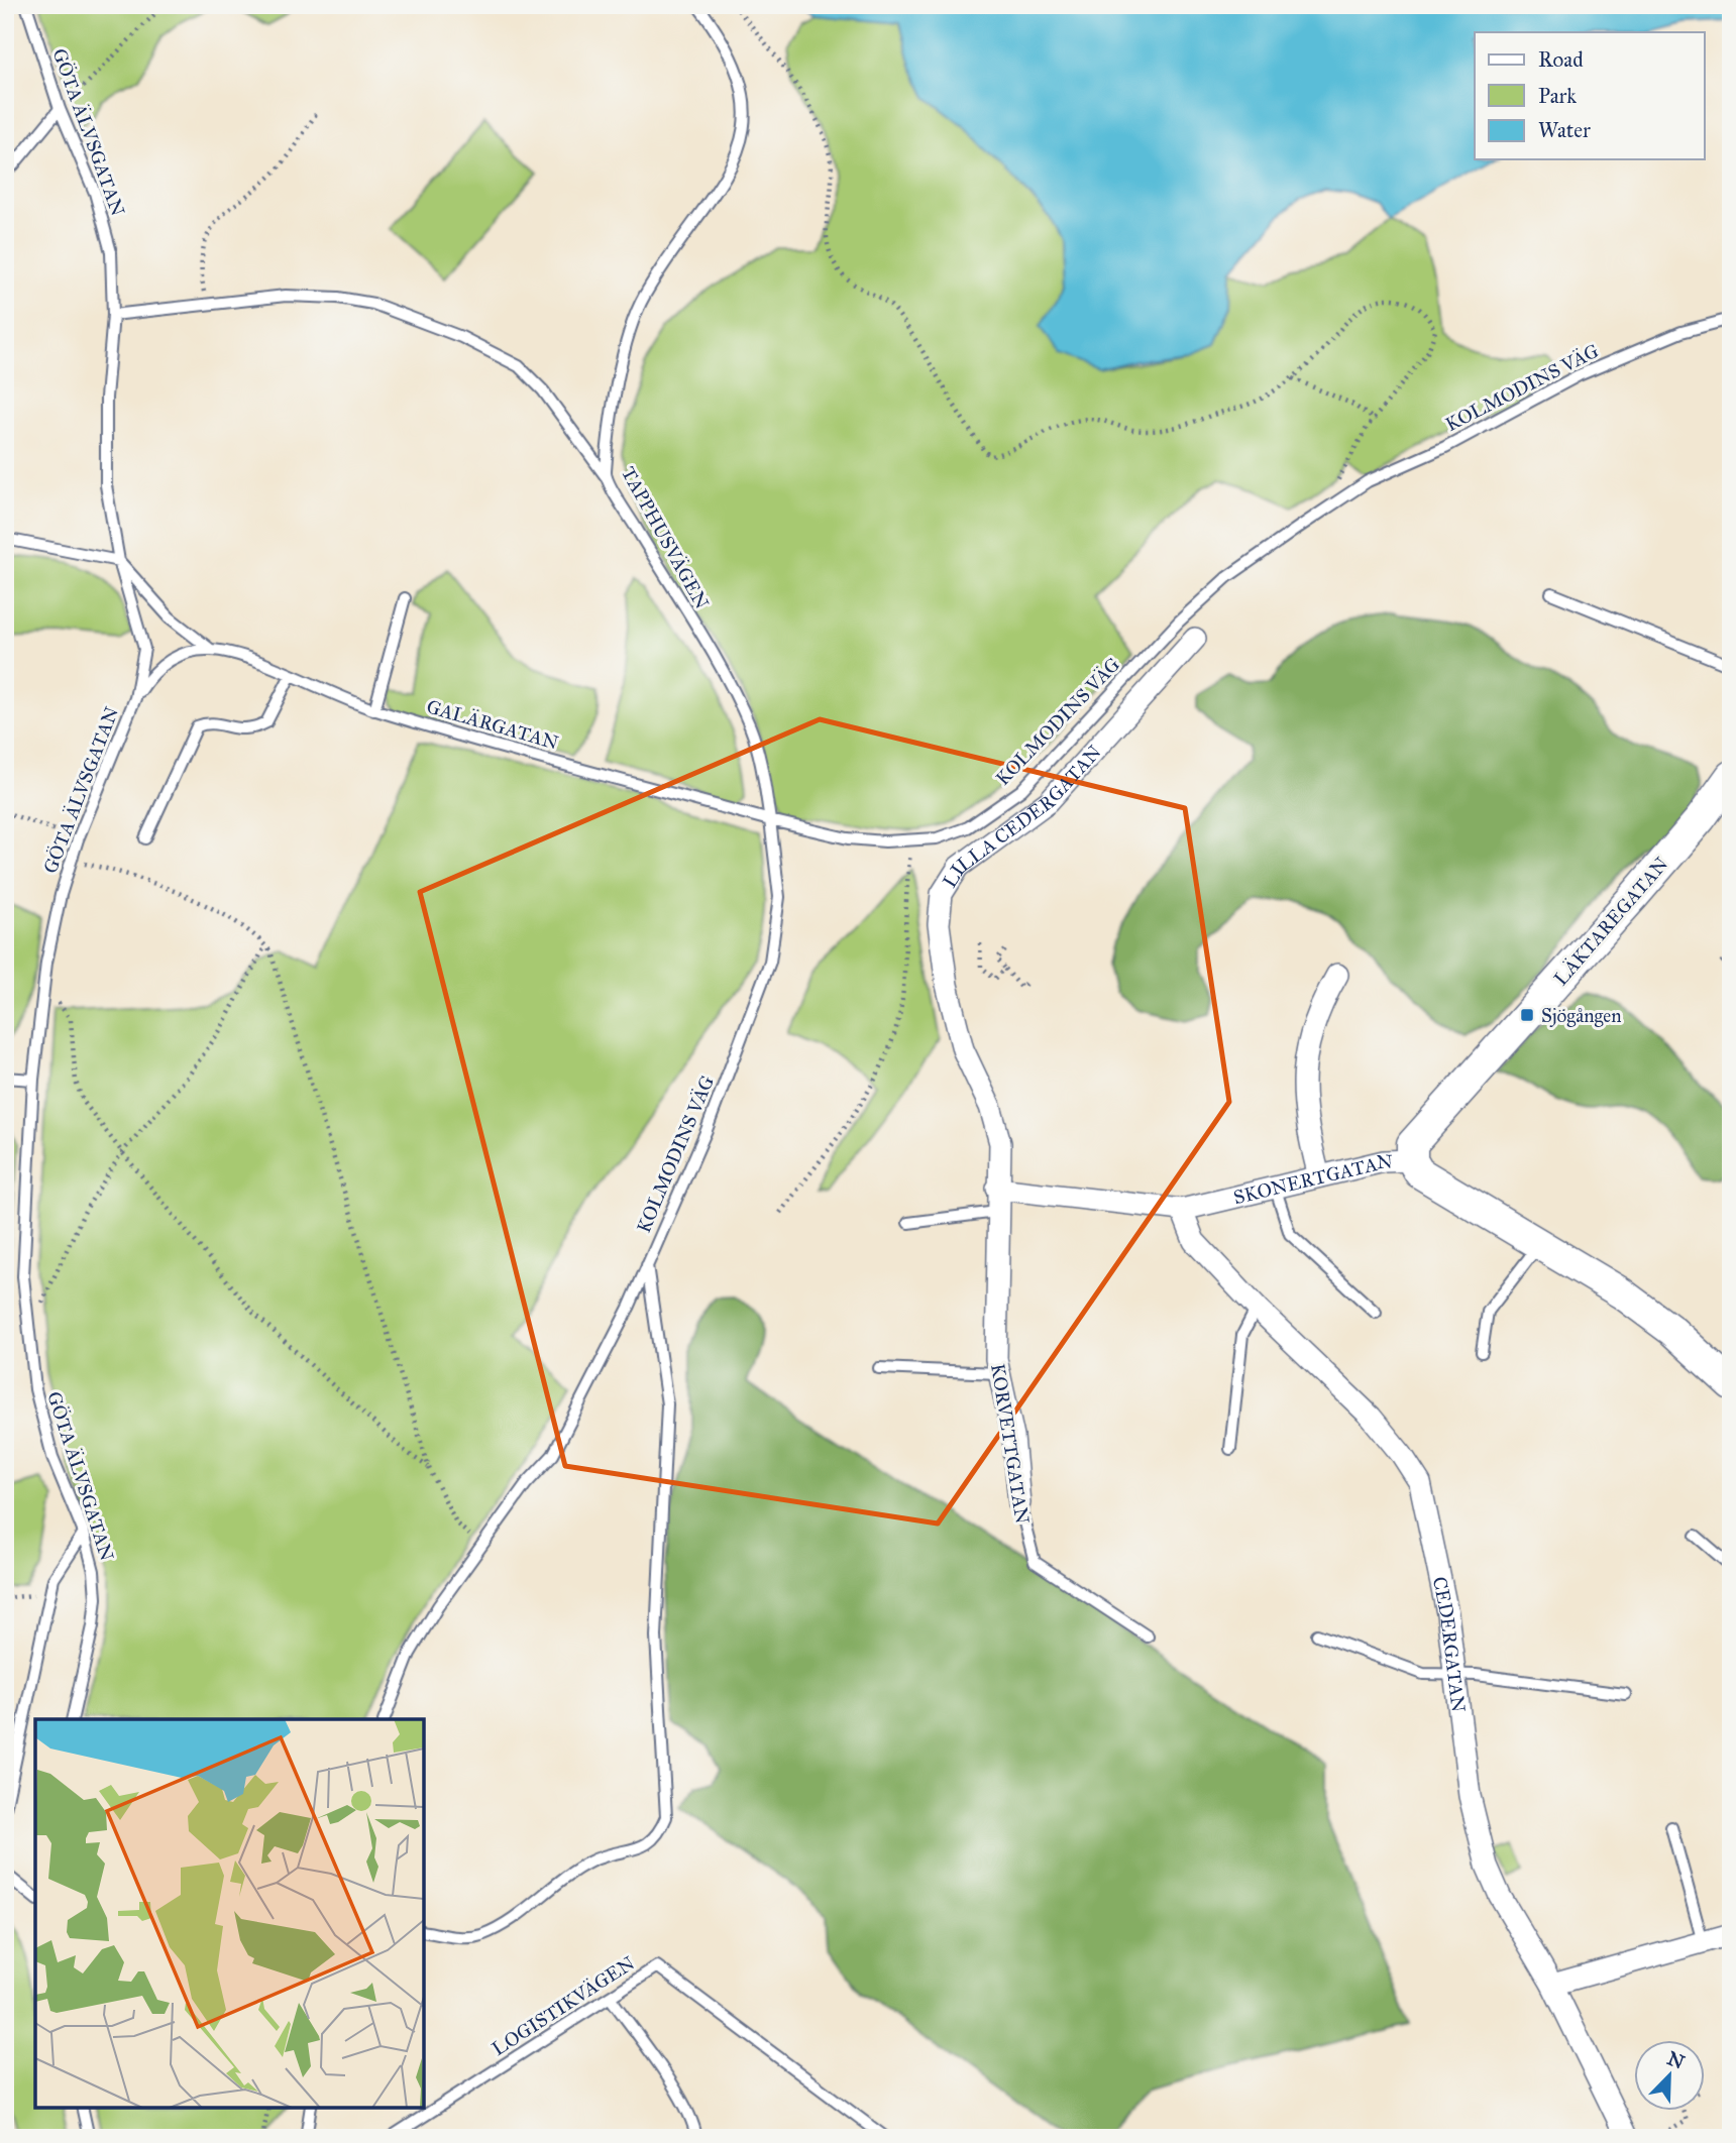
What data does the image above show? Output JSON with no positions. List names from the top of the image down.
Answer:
{
  "streets": {
    "street": [
      "LILLA CEDERGATAN",
      "LÄKTAREGATAN",
      "SKONERTGATAN",
      "KORVETTGATAN",
      "CEDERGATAN"
    ],
    "lane": [
      "GÖTA ÄLVSGATAN",
      "KOLMODINS VÄG",
      "TAPPHUSVÄGEN",
      "GALÄRGATAN",
      "LOGISTIKVÄGEN"
    ]
  },
  "crossings": [
    ["GÖTA ÄLVSGATAN", "GALÄRGATAN"],
    ["KOLMODINS VÄG", "TAPPHUSVÄGEN"],
    ["KOLMODINS VÄG", "GALÄRGATAN"],
    ["TAPPHUSVÄGEN", "GALÄRGATAN"],
    ["LILLA CEDERGATAN", "SKONERTGATAN"],
    ["LILLA CEDERGATAN", "KORVETTGATAN"],
    ["LÄKTAREGATAN", "SKONERTGATAN"],
    ["SKONERTGATAN", "KORVETTGATAN"],
    ["SKONERTGATAN", "CEDERGATAN"]
  ],
  "places": {
    "transit": ["Sjögången"]
  },
  "legend": ["Road", "Park", "Water"],
  "north": "top right"
}
